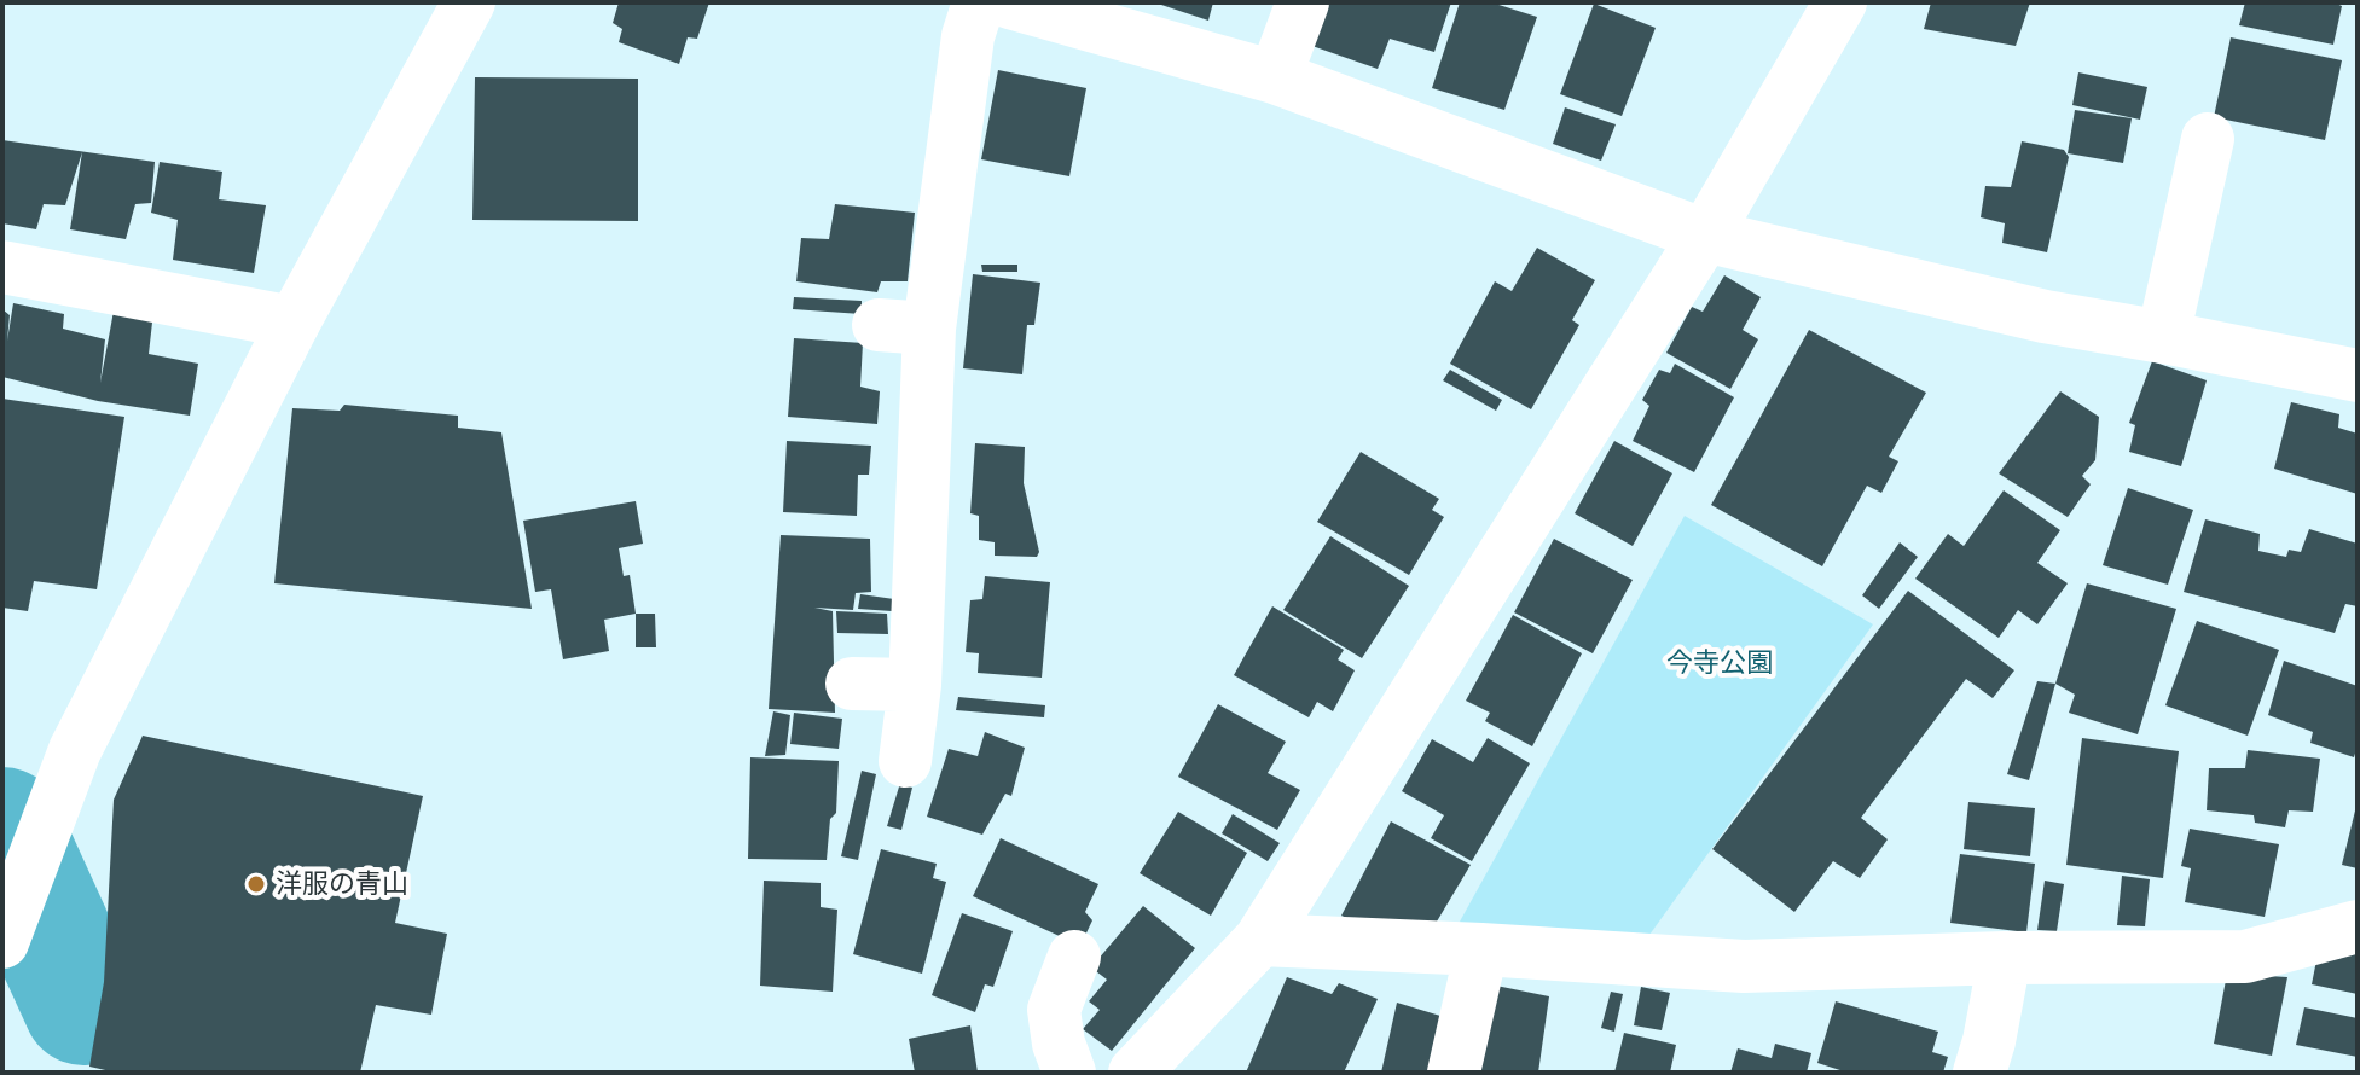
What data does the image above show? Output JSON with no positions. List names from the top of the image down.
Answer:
{
  "parks": ["今寺公園"],
  "places": ["洋服の青山"]
}
